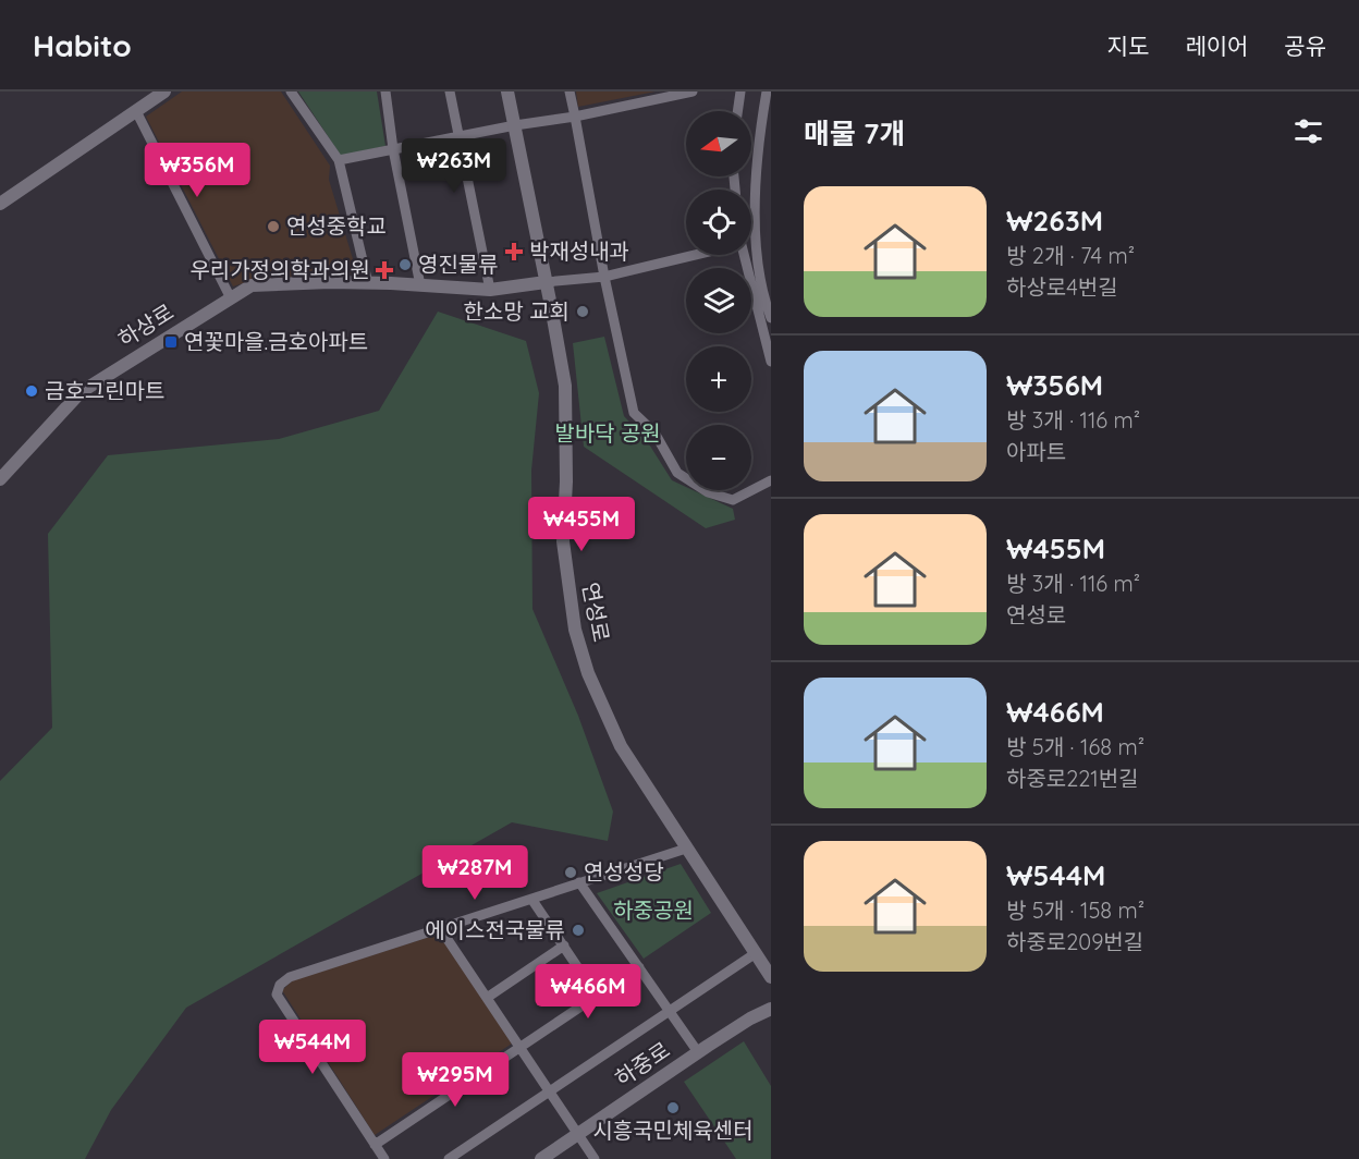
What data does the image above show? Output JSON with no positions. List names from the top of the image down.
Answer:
{
  "streets": {
    "street": ["하상로", "연성로", "하중로"]
  },
  "crossings": [
    ["하상로", "연성로"]
  ],
  "parks": ["발바닥 공원", "하중공원"],
  "places": {
    "other": [
      "연성중학교",
      "영진물류",
      "한소망 교회",
      "금호그린마트",
      "연성성당",
      "에이스전국물류",
      "시흥국민체육센터"
    ],
    "health": ["박재성내과", "우리가정의학과의원"],
    "transit": ["연꽃마을.금호아파트"]
  },
  "north": "left",
  "page": {
    "header": "Habito",
    "nav": ["지도", "레이어", "공유"],
    "heading": "매물 7개",
    "map_buttons": ["+", "−"],
    "price": [
      "₩263M",
      "₩356M",
      "₩455M",
      "₩287M",
      "₩466M",
      "₩544M",
      "₩295M"
    ],
    "list": [
      {
        "name": "₩263M",
        "note": "방 2개 · 74 m² · 하상로4번길"
      },
      {
        "name": "₩356M",
        "note": "방 3개 · 116 m² · 아파트"
      },
      {
        "name": "₩455M",
        "note": "방 3개 · 116 m² · 연성로"
      },
      {
        "name": "₩466M",
        "note": "방 5개 · 168 m² · 하중로221번길"
      },
      {
        "name": "₩544M",
        "note": "방 5개 · 158 m² · 하중로209번길"
      }
    ]
  }
}
